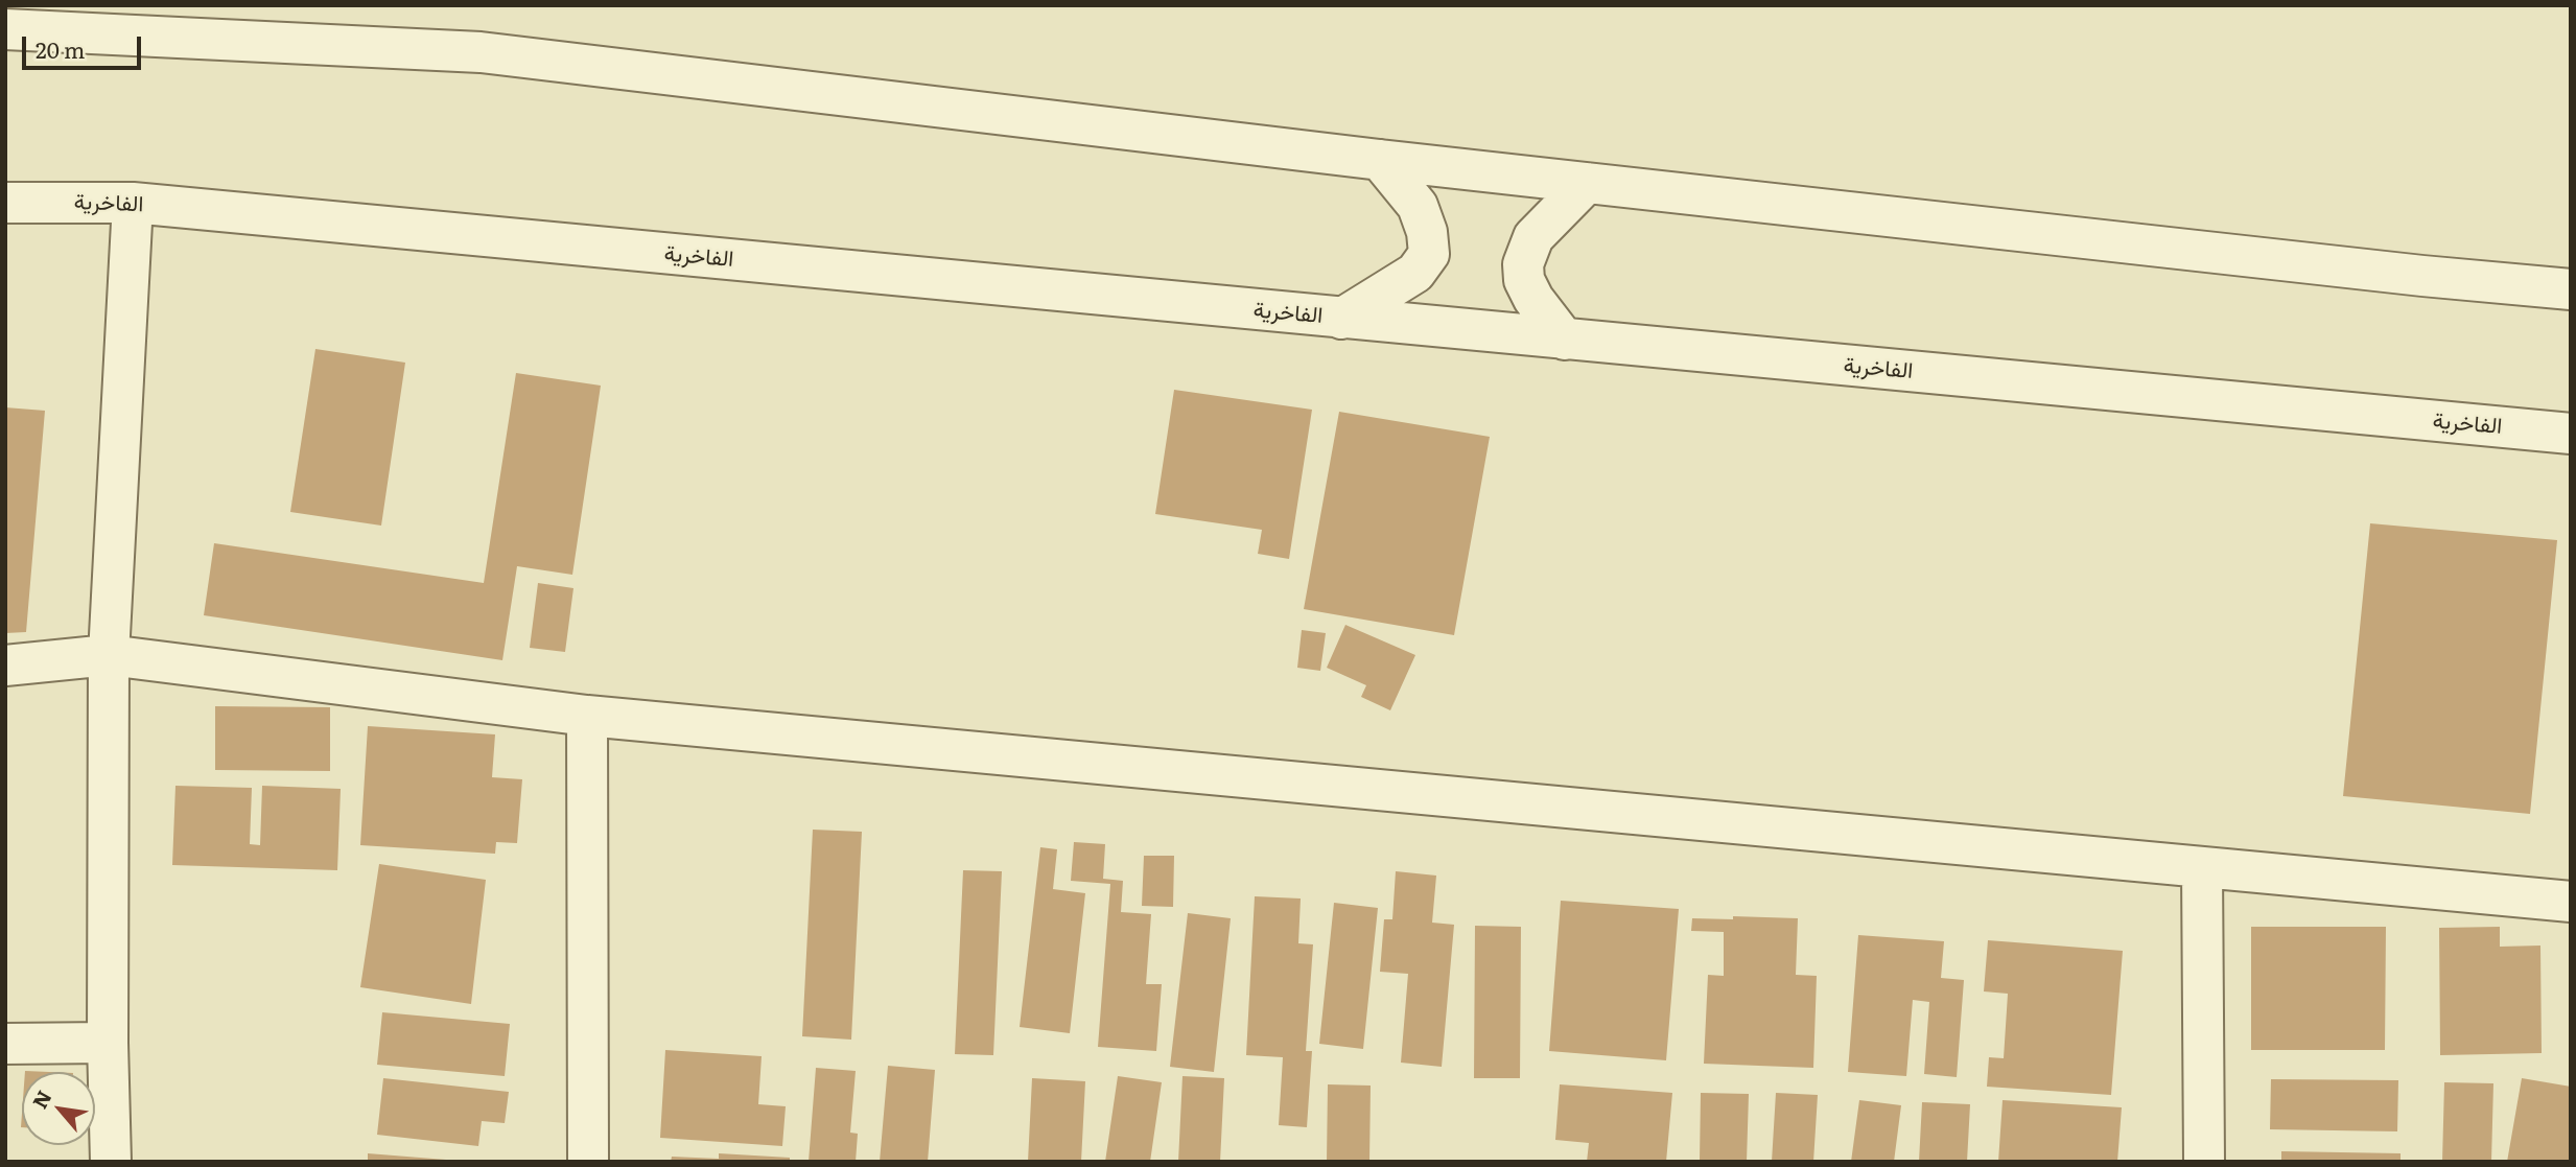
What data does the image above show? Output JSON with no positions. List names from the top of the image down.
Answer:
{
  "streets": {
    "street": ["الفاخرية"]
  },
  "scale_bar": "20 m",
  "north": "top left"
}
